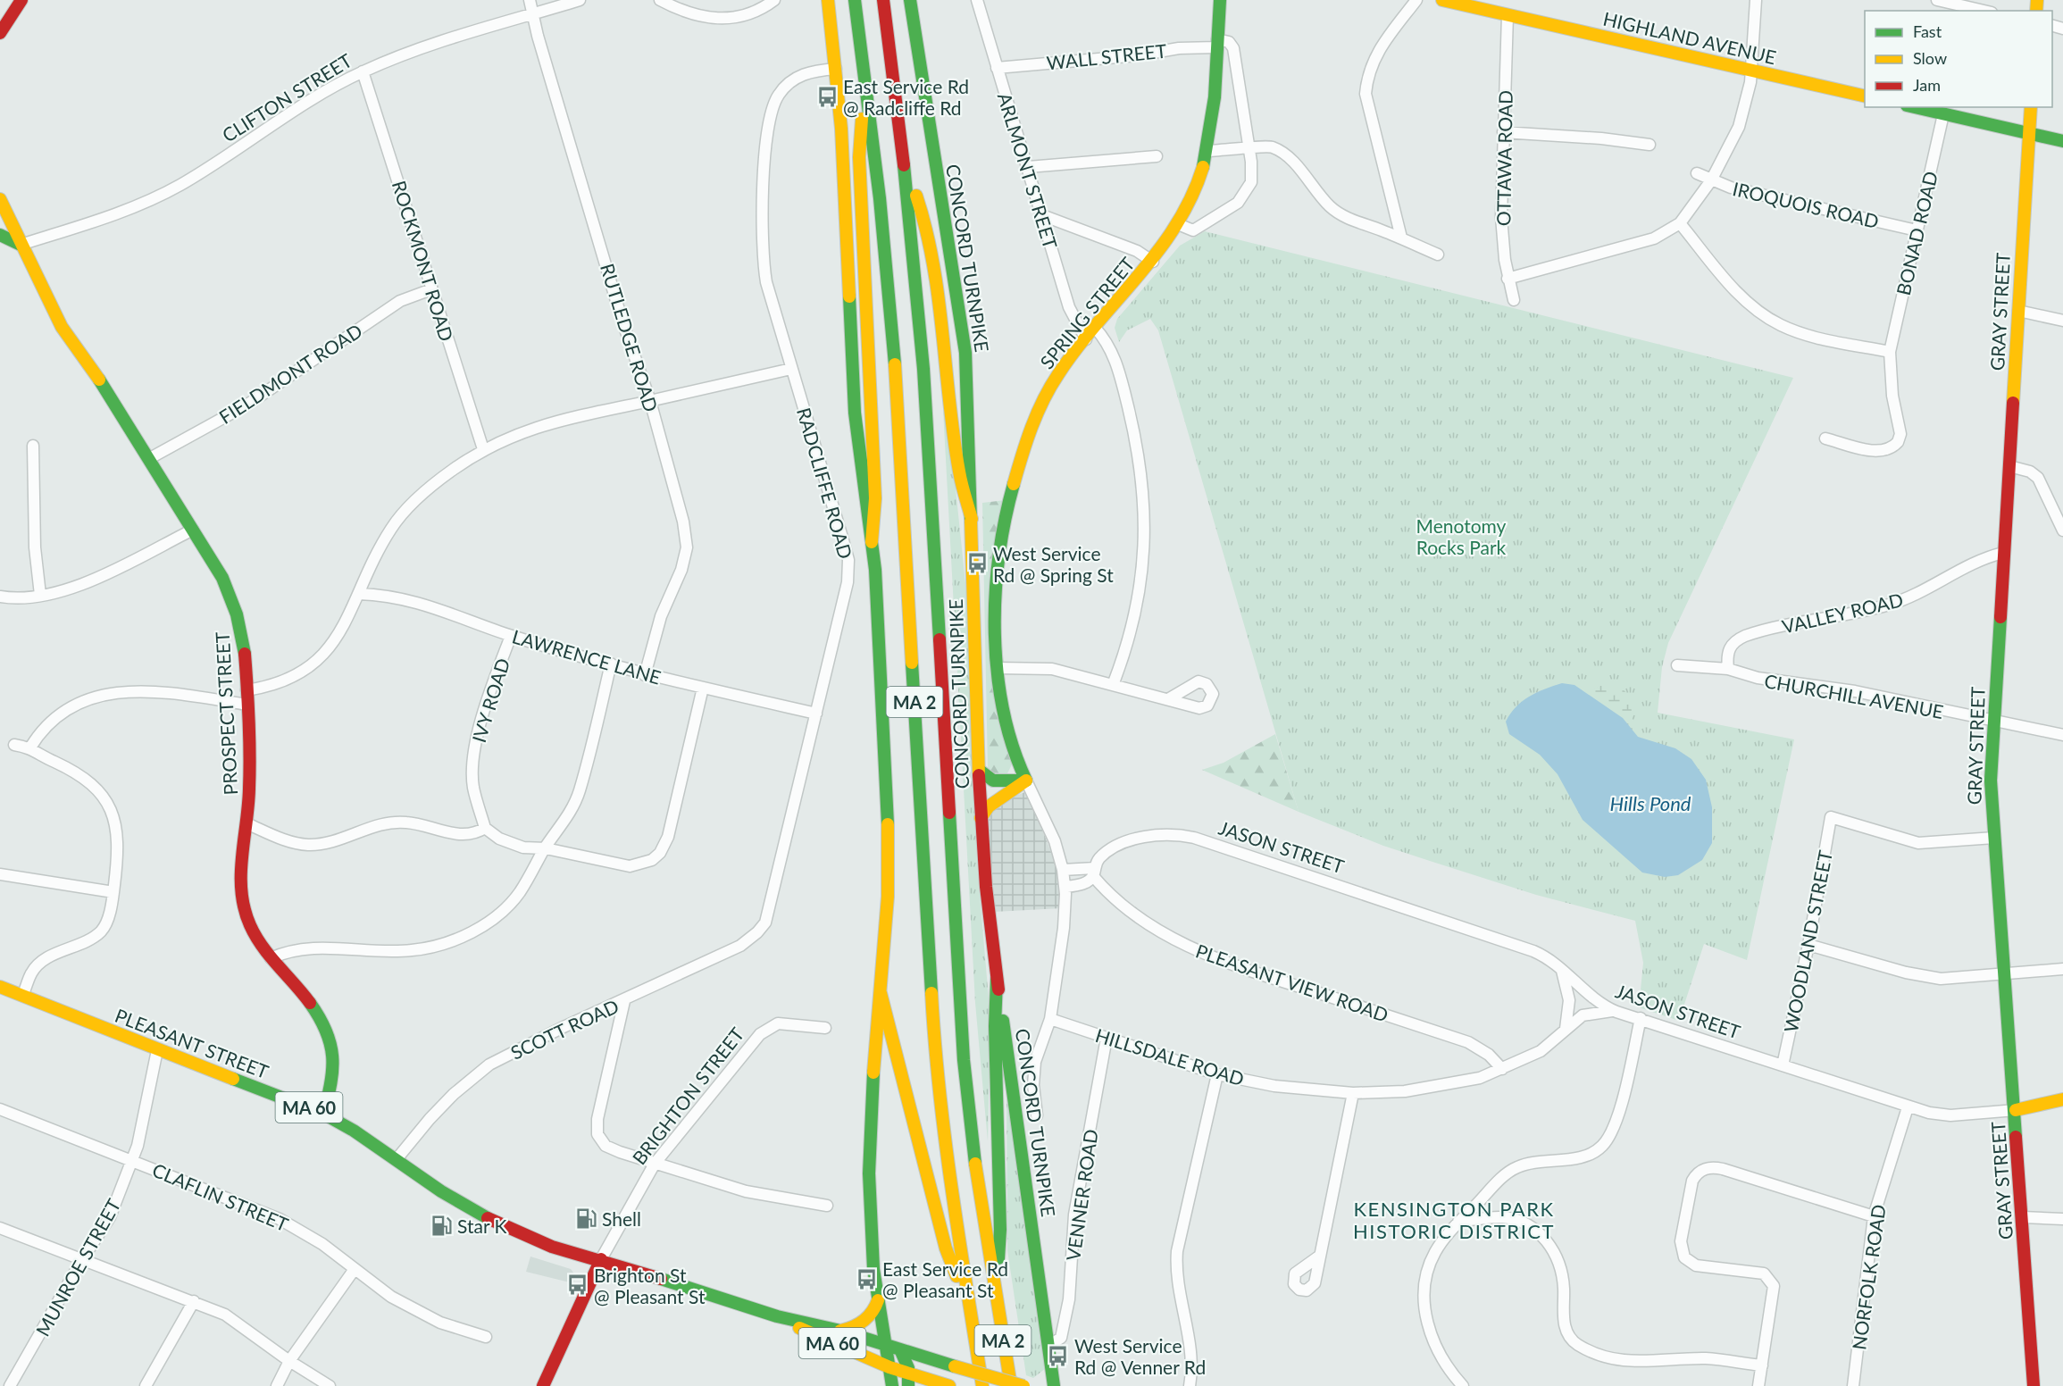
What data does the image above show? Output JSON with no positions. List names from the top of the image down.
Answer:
{
  "streets": {
    "main road": [
      "HIGHLAND AVENUE",
      "CONCORD TURNPIKE",
      "GRAY STREET",
      "SPRING STREET",
      "MA 2",
      "PROSPECT STREET",
      "JASON STREET",
      "PLEASANT STREET",
      "BRIGHTON STREET",
      "MA 60"
    ],
    "street": [
      "WALL STREET",
      "CLIFTON STREET",
      "OTTAWA ROAD",
      "ARLMONT STREET",
      "IROQUOIS ROAD",
      "BONAD ROAD",
      "ROCKMONT ROAD",
      "RUTLEDGE ROAD",
      "FIELDMONT ROAD",
      "RADCLIFFE ROAD",
      "VALLEY ROAD",
      "LAWRENCE LANE",
      "CHURCHILL AVENUE",
      "IVY ROAD",
      "WOODLAND STREET",
      "PLEASANT VIEW ROAD",
      "SCOTT ROAD",
      "HILLSDALE ROAD",
      "VENNER ROAD",
      "CLAFLIN STREET",
      "MUNROE STREET",
      "NORFOLK ROAD"
    ]
  },
  "crossings": [
    ["HIGHLAND AVENUE", "OTTAWA ROAD"],
    ["WALL STREET", "ARLMONT STREET"],
    ["WALL STREET", "SPRING STREET"],
    ["CLIFTON STREET", "ROCKMONT ROAD"],
    ["CLIFTON STREET", "RUTLEDGE ROAD"],
    ["CLIFTON STREET", "PROSPECT STREET"],
    ["ARLMONT STREET", "SPRING STREET"],
    ["IROQUOIS ROAD", "BONAD ROAD"],
    ["CONCORD TURNPIKE", "VENNER ROAD"],
    ["ROCKMONT ROAD", "FIELDMONT ROAD"],
    ["GRAY STREET", "VALLEY ROAD"],
    ["GRAY STREET", "CHURCHILL AVENUE"],
    ["GRAY STREET", "JASON STREET"],
    ["GRAY STREET", "WOODLAND STREET"],
    ["SPRING STREET", "JASON STREET"],
    ["SPRING STREET", "HILLSDALE ROAD"],
    ["RUTLEDGE ROAD", "LAWRENCE LANE"],
    ["FIELDMONT ROAD", "PROSPECT STREET"],
    ["RADCLIFFE ROAD", "LAWRENCE LANE"],
    ["RADCLIFFE ROAD", "SCOTT ROAD"],
    ["VALLEY ROAD", "CHURCHILL AVENUE"],
    ["LAWRENCE LANE", "IVY ROAD"],
    ["PROSPECT STREET", "PLEASANT STREET"],
    ["JASON STREET", "WOODLAND STREET"],
    ["JASON STREET", "PLEASANT VIEW ROAD"],
    ["JASON STREET", "HILLSDALE ROAD"],
    ["JASON STREET", "NORFOLK ROAD"],
    ["PLEASANT VIEW ROAD", "HILLSDALE ROAD"],
    ["SCOTT ROAD", "PLEASANT STREET"],
    ["PLEASANT STREET", "BRIGHTON STREET"],
    ["PLEASANT STREET", "MUNROE STREET"],
    ["HILLSDALE ROAD", "VENNER ROAD"],
    ["CLAFLIN STREET", "MUNROE STREET"]
  ],
  "districts": ["KENSINGTON PARK HISTORIC DISTRICT"],
  "water": ["Hills Pond"],
  "parks": ["Menotomy Rocks Park"],
  "places": {
    "bus stop": [
      "East Service Rd @ Radcliffe Rd",
      "West Service Rd @ Spring St",
      "East Service Rd @ Pleasant St",
      "Brighton St @ Pleasant St",
      "West Service Rd @ Venner Rd"
    ],
    "fuel station": ["Shell", "Star K"]
  },
  "legend": ["Fast", "Slow", "Jam"]
}
